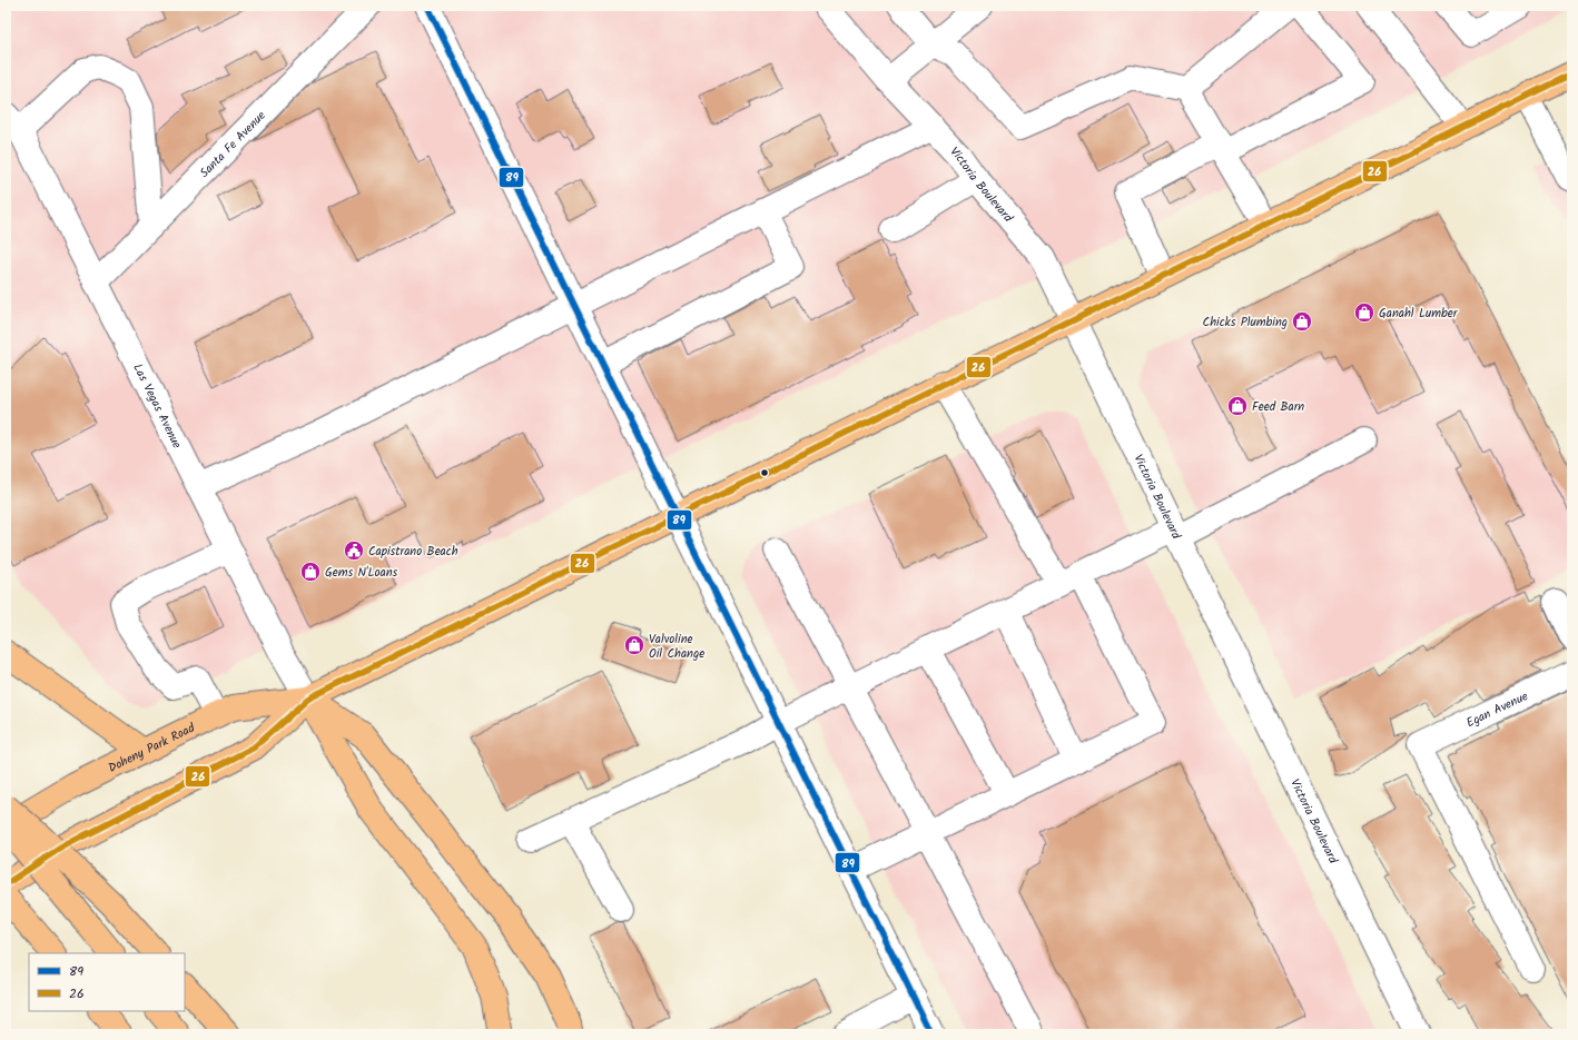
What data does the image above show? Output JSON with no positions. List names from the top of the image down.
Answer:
{
  "streets": {
    "main road": ["Doheny Park Road"],
    "street": [
      "Santa Fe Avenue",
      "Victoria Boulevard",
      "Las Vegas Avenue",
      "Egan Avenue"
    ]
  },
  "crossings": [
    ["Santa Fe Avenue", "Las Vegas Avenue"],
    ["Victoria Boulevard", "Doheny Park Road"],
    ["Las Vegas Avenue", "Doheny Park Road"]
  ],
  "places": {
    "shop": [
      "Ganahl Lumber",
      "Chicks Plumbing",
      "Feed Barn",
      "Gems N'Loans",
      "Valvoline Oil Change"
    ],
    "public building": ["Capistrano Beach"]
  },
  "lines": ["transit line 89", "transit line 26"],
  "legend": ["89", "26"]
}
